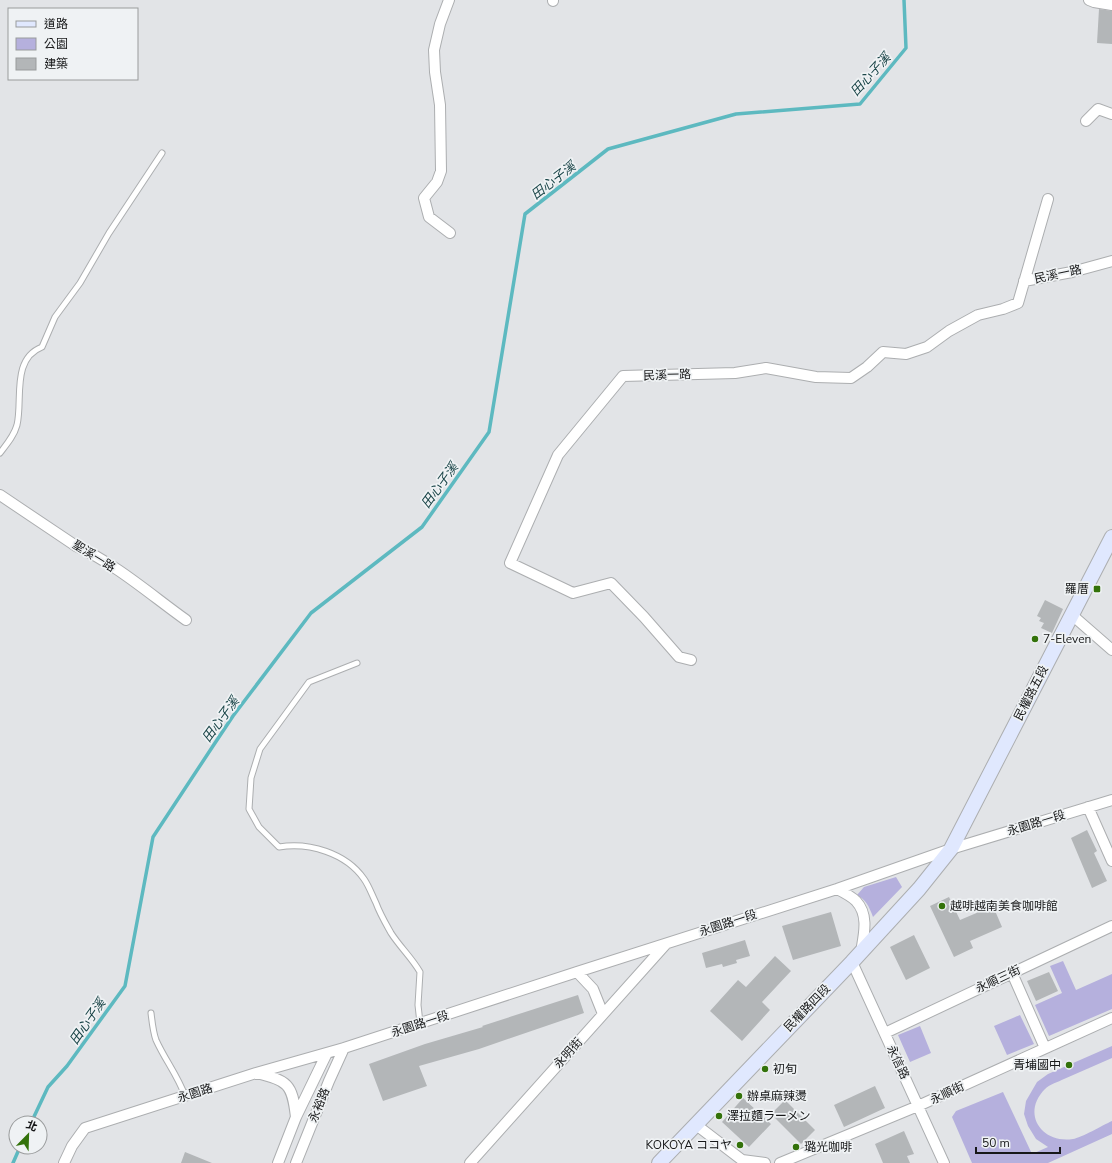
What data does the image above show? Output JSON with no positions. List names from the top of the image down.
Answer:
{
  "streets": {
    "street": [
      "民溪一路",
      "聖溪一路",
      "民權路五段",
      "永園路一段",
      "永順三街",
      "民權路四段",
      "永明街",
      "永信路",
      "永園路",
      "永順街",
      "永裕路"
    ]
  },
  "crossings": [
    ["民權路五段", "永園路一段"],
    ["民權路五段", "民權路四段"],
    ["永園路一段", "民權路四段"],
    ["永園路一段", "永明街"],
    ["永園路一段", "永園路"],
    ["永園路一段", "永裕路"],
    ["永順三街", "永信路"],
    ["民權路四段", "永信路"],
    ["永信路", "永順街"],
    ["永園路", "永裕路"]
  ],
  "water": ["田心子溪"],
  "places": {
    "transit": ["羅厝"],
    "other": [
      "7-Eleven",
      "越啡越南美食咖啡館",
      "青埔國中",
      "初旬",
      "辦桌麻辣燙",
      "澤拉麵ラーメン",
      "KOKOYA ココヤ",
      "璐光咖啡"
    ]
  },
  "legend": ["道路", "公園", "建築"],
  "scale_bar": "50 m",
  "north": "top right"
}
